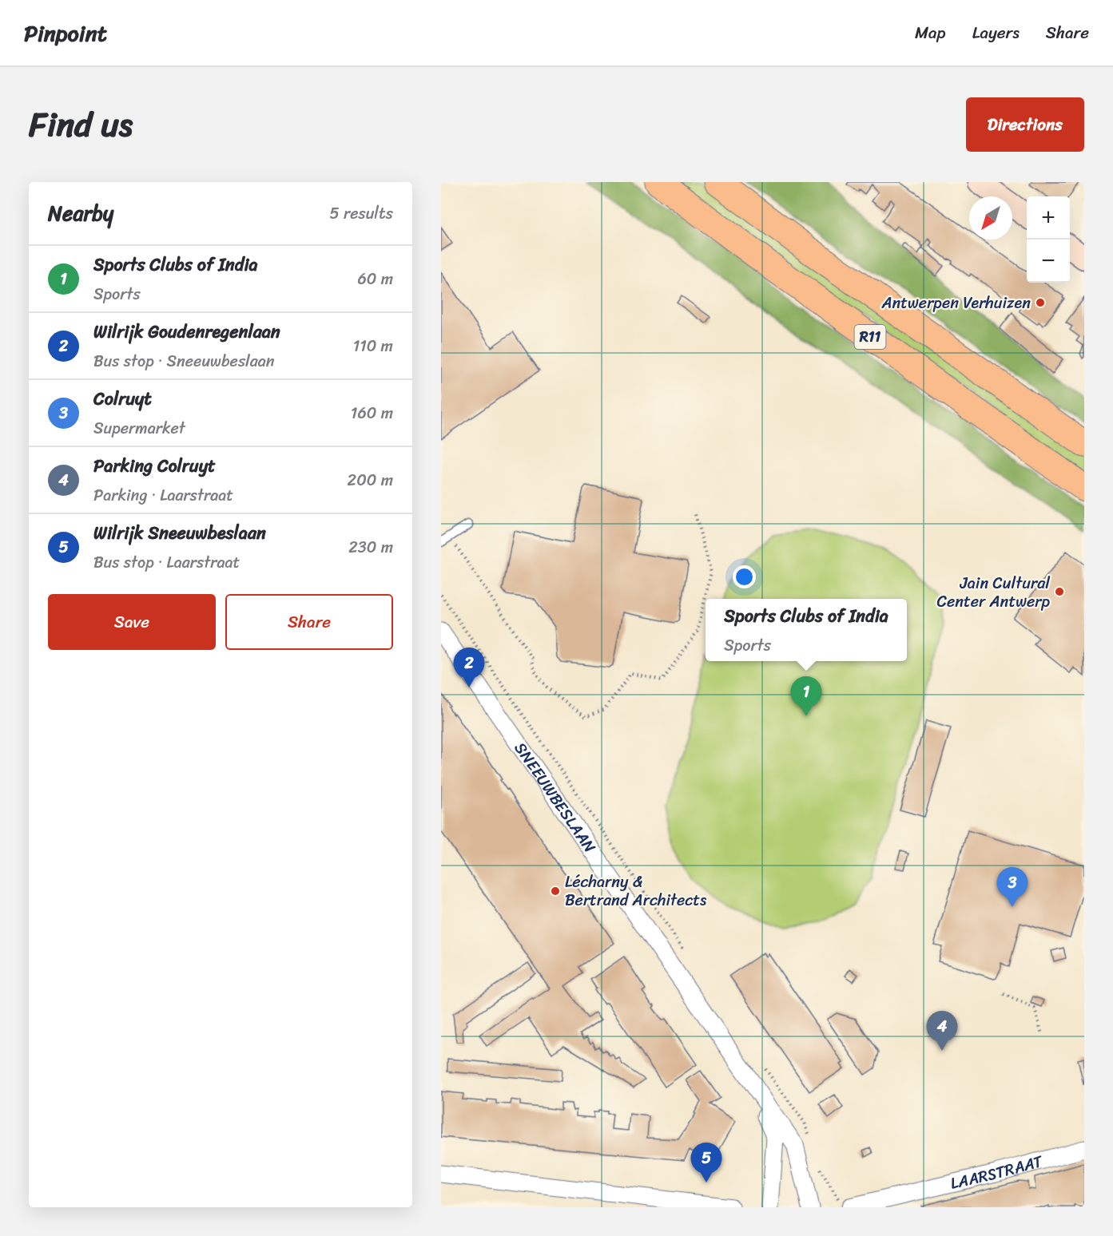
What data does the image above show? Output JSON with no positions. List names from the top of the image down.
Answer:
{
  "streets": {
    "highway": ["R11"],
    "street": ["SNEEUWBESLAAN", "LAARSTRAAT"]
  },
  "places": ["Antwerpen Verhuizen", "Jain Cultural Center Antwerp", "Lécharny & Bertrand Architects"],
  "north": "bottom left",
  "page": {
    "header": "Pinpoint",
    "nav": ["Map", "Layers", "Share"],
    "title": "Find us",
    "buttons": [
      "Directions",
      ["Save", "Share"]
    ],
    "heading": ["Nearby", "5 results"],
    "map_buttons": ["+", "−"],
    "list": [
      {
        "mark": "1",
        "name": "Sports Clubs of India",
        "note": "Sports",
        "value": "60 m"
      },
      {
        "mark": "2",
        "name": "Wilrijk Goudenregenlaan",
        "note": "Bus stop · Sneeuwbeslaan",
        "value": "110 m"
      },
      {
        "mark": "3",
        "name": "Colruyt",
        "note": "Supermarket",
        "value": "160 m"
      },
      {
        "mark": "4",
        "name": "Parking Colruyt",
        "note": "Parking · Laarstraat",
        "value": "200 m"
      },
      {
        "mark": "5",
        "name": "Wilrijk Sneeuwbeslaan",
        "note": "Bus stop · Laarstraat",
        "value": "230 m"
      }
    ],
    "popup": ["Sports Clubs of India", "Sports"],
    "pins": [
      "2",
      "1",
      "3",
      "4",
      "5"
    ]
  }
}
